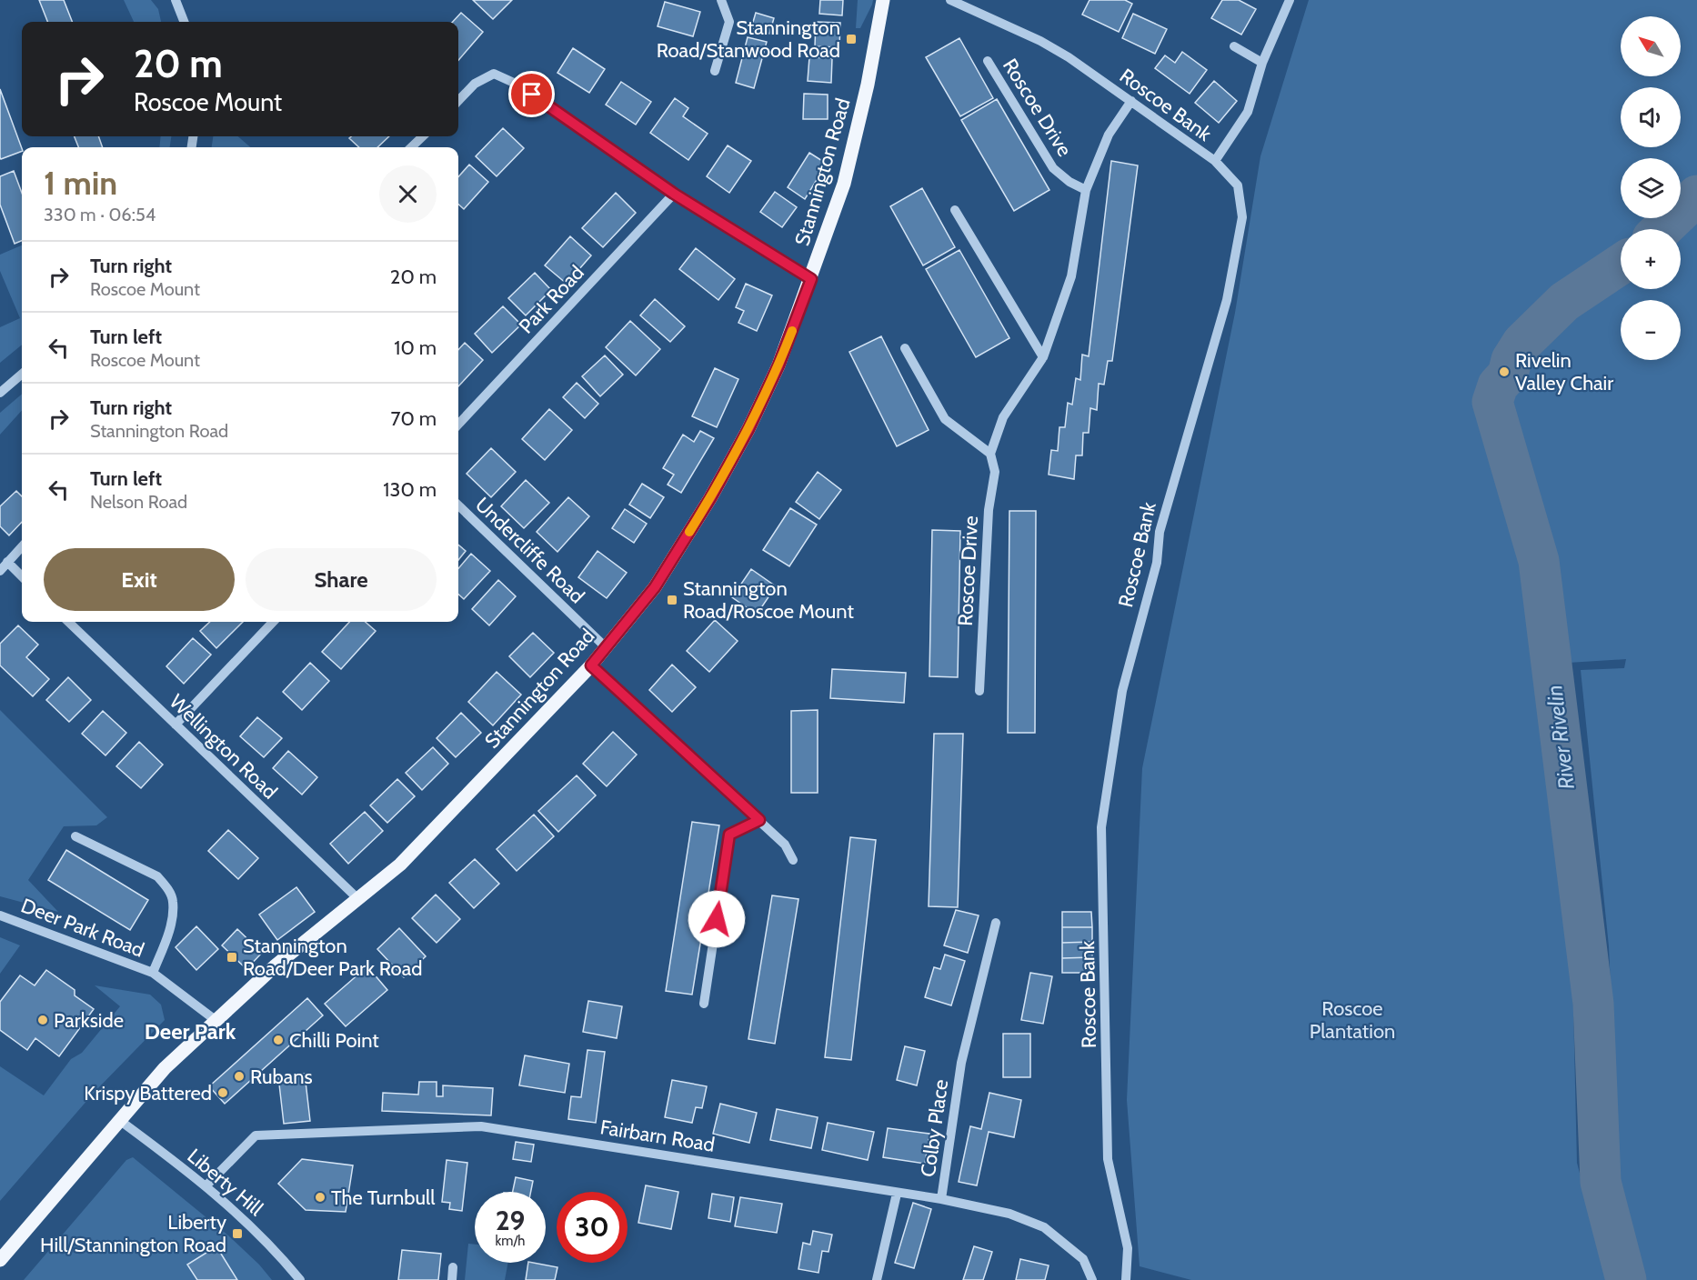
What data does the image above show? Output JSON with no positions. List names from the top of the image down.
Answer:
{
  "streets": {
    "main road": ["Stannington Road"],
    "street": [
      "Roscoe Bank",
      "Roscoe Drive",
      "Park Road",
      "Undercliffe Road",
      "Wellington Road",
      "Deer Park Road",
      "Colby Place",
      "Fairbarn Road",
      "Liberty Hill"
    ]
  },
  "crossings": [
    ["Roscoe Bank", "Roscoe Drive"],
    ["Stannington Road", "Undercliffe Road"],
    ["Stannington Road", "Wellington Road"],
    ["Stannington Road", "Deer Park Road"],
    ["Stannington Road", "Liberty Hill"],
    ["Colby Place", "Fairbarn Road"],
    ["Fairbarn Road", "Liberty Hill"]
  ],
  "districts": ["Deer Park"],
  "water": ["River Rivelin"],
  "parks": ["Roscoe Plantation"],
  "places": {
    "transit": [
      "Stannington Road/Stanwood Road",
      "Stannington Road/Roscoe Mount",
      "Stannington Road/Deer Park Road",
      "Liberty Hill/Stannington Road"
    ],
    "other": [
      "Rivelin Valley Chair",
      "Parkside",
      "Chilli Point",
      "Rubans",
      "Krispy Battered",
      "The Turnbull"
    ]
  },
  "north": "top left",
  "page": {
    "map_buttons": ["+", "−"],
    "turn": ["20 m", "Roscoe Mount"],
    "heading": ["1 min", "330 m · 06:54"],
    "list": [
      {
        "name": "Turn right",
        "note": "Roscoe Mount",
        "value": "20 m"
      },
      {
        "name": "Turn left",
        "note": "Roscoe Mount",
        "value": "10 m"
      },
      {
        "name": "Turn right",
        "note": "Stannington Road",
        "value": "70 m"
      },
      {
        "name": "Turn left",
        "note": "Nelson Road",
        "value": "130 m"
      }
    ],
    "buttons": ["Exit", "Share"],
    "speed": "29 km/h",
    "limit": "30"
  }
}
